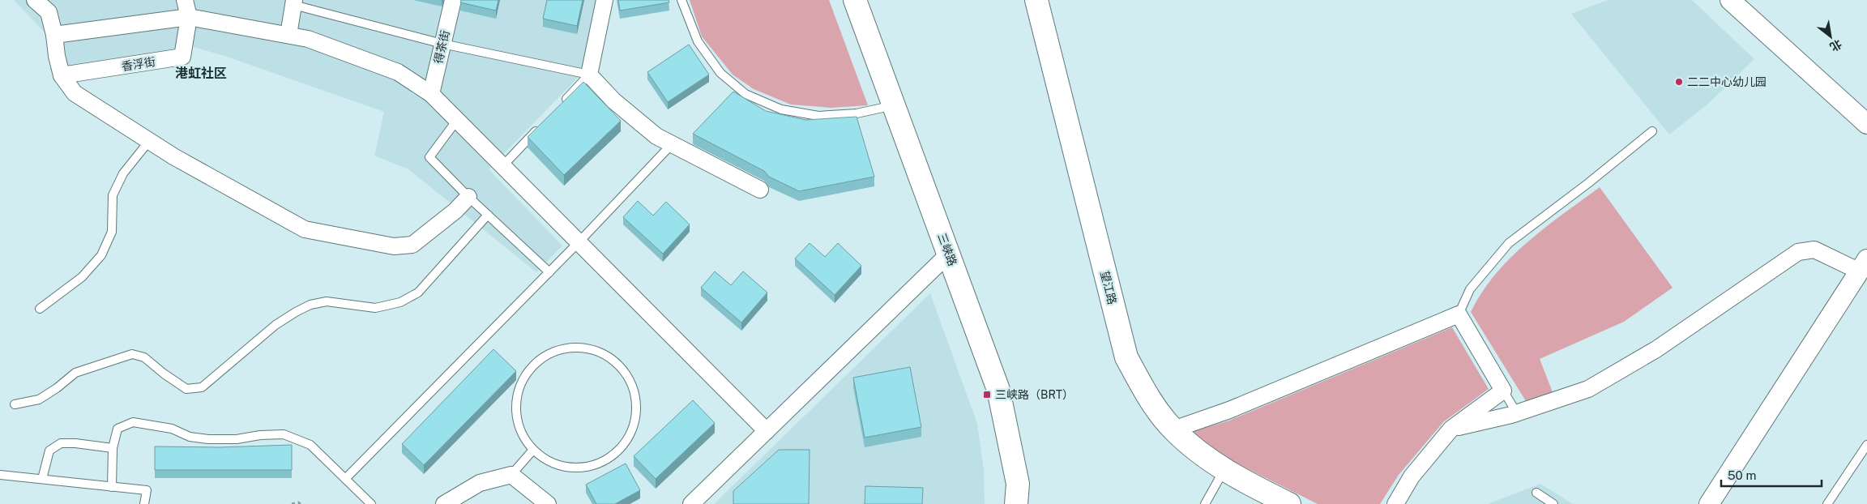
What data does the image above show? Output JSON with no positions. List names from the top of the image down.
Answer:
{
  "streets": {
    "main road": ["三峡路", "望江路"],
    "street": ["得茶街", "香浮街"]
  },
  "districts": ["港虹社区"],
  "places": {
    "other": ["二二中心幼儿园"],
    "transit": ["三峡路（BRT）"]
  },
  "scale_bar": "50 m",
  "north": "bottom right"
}
